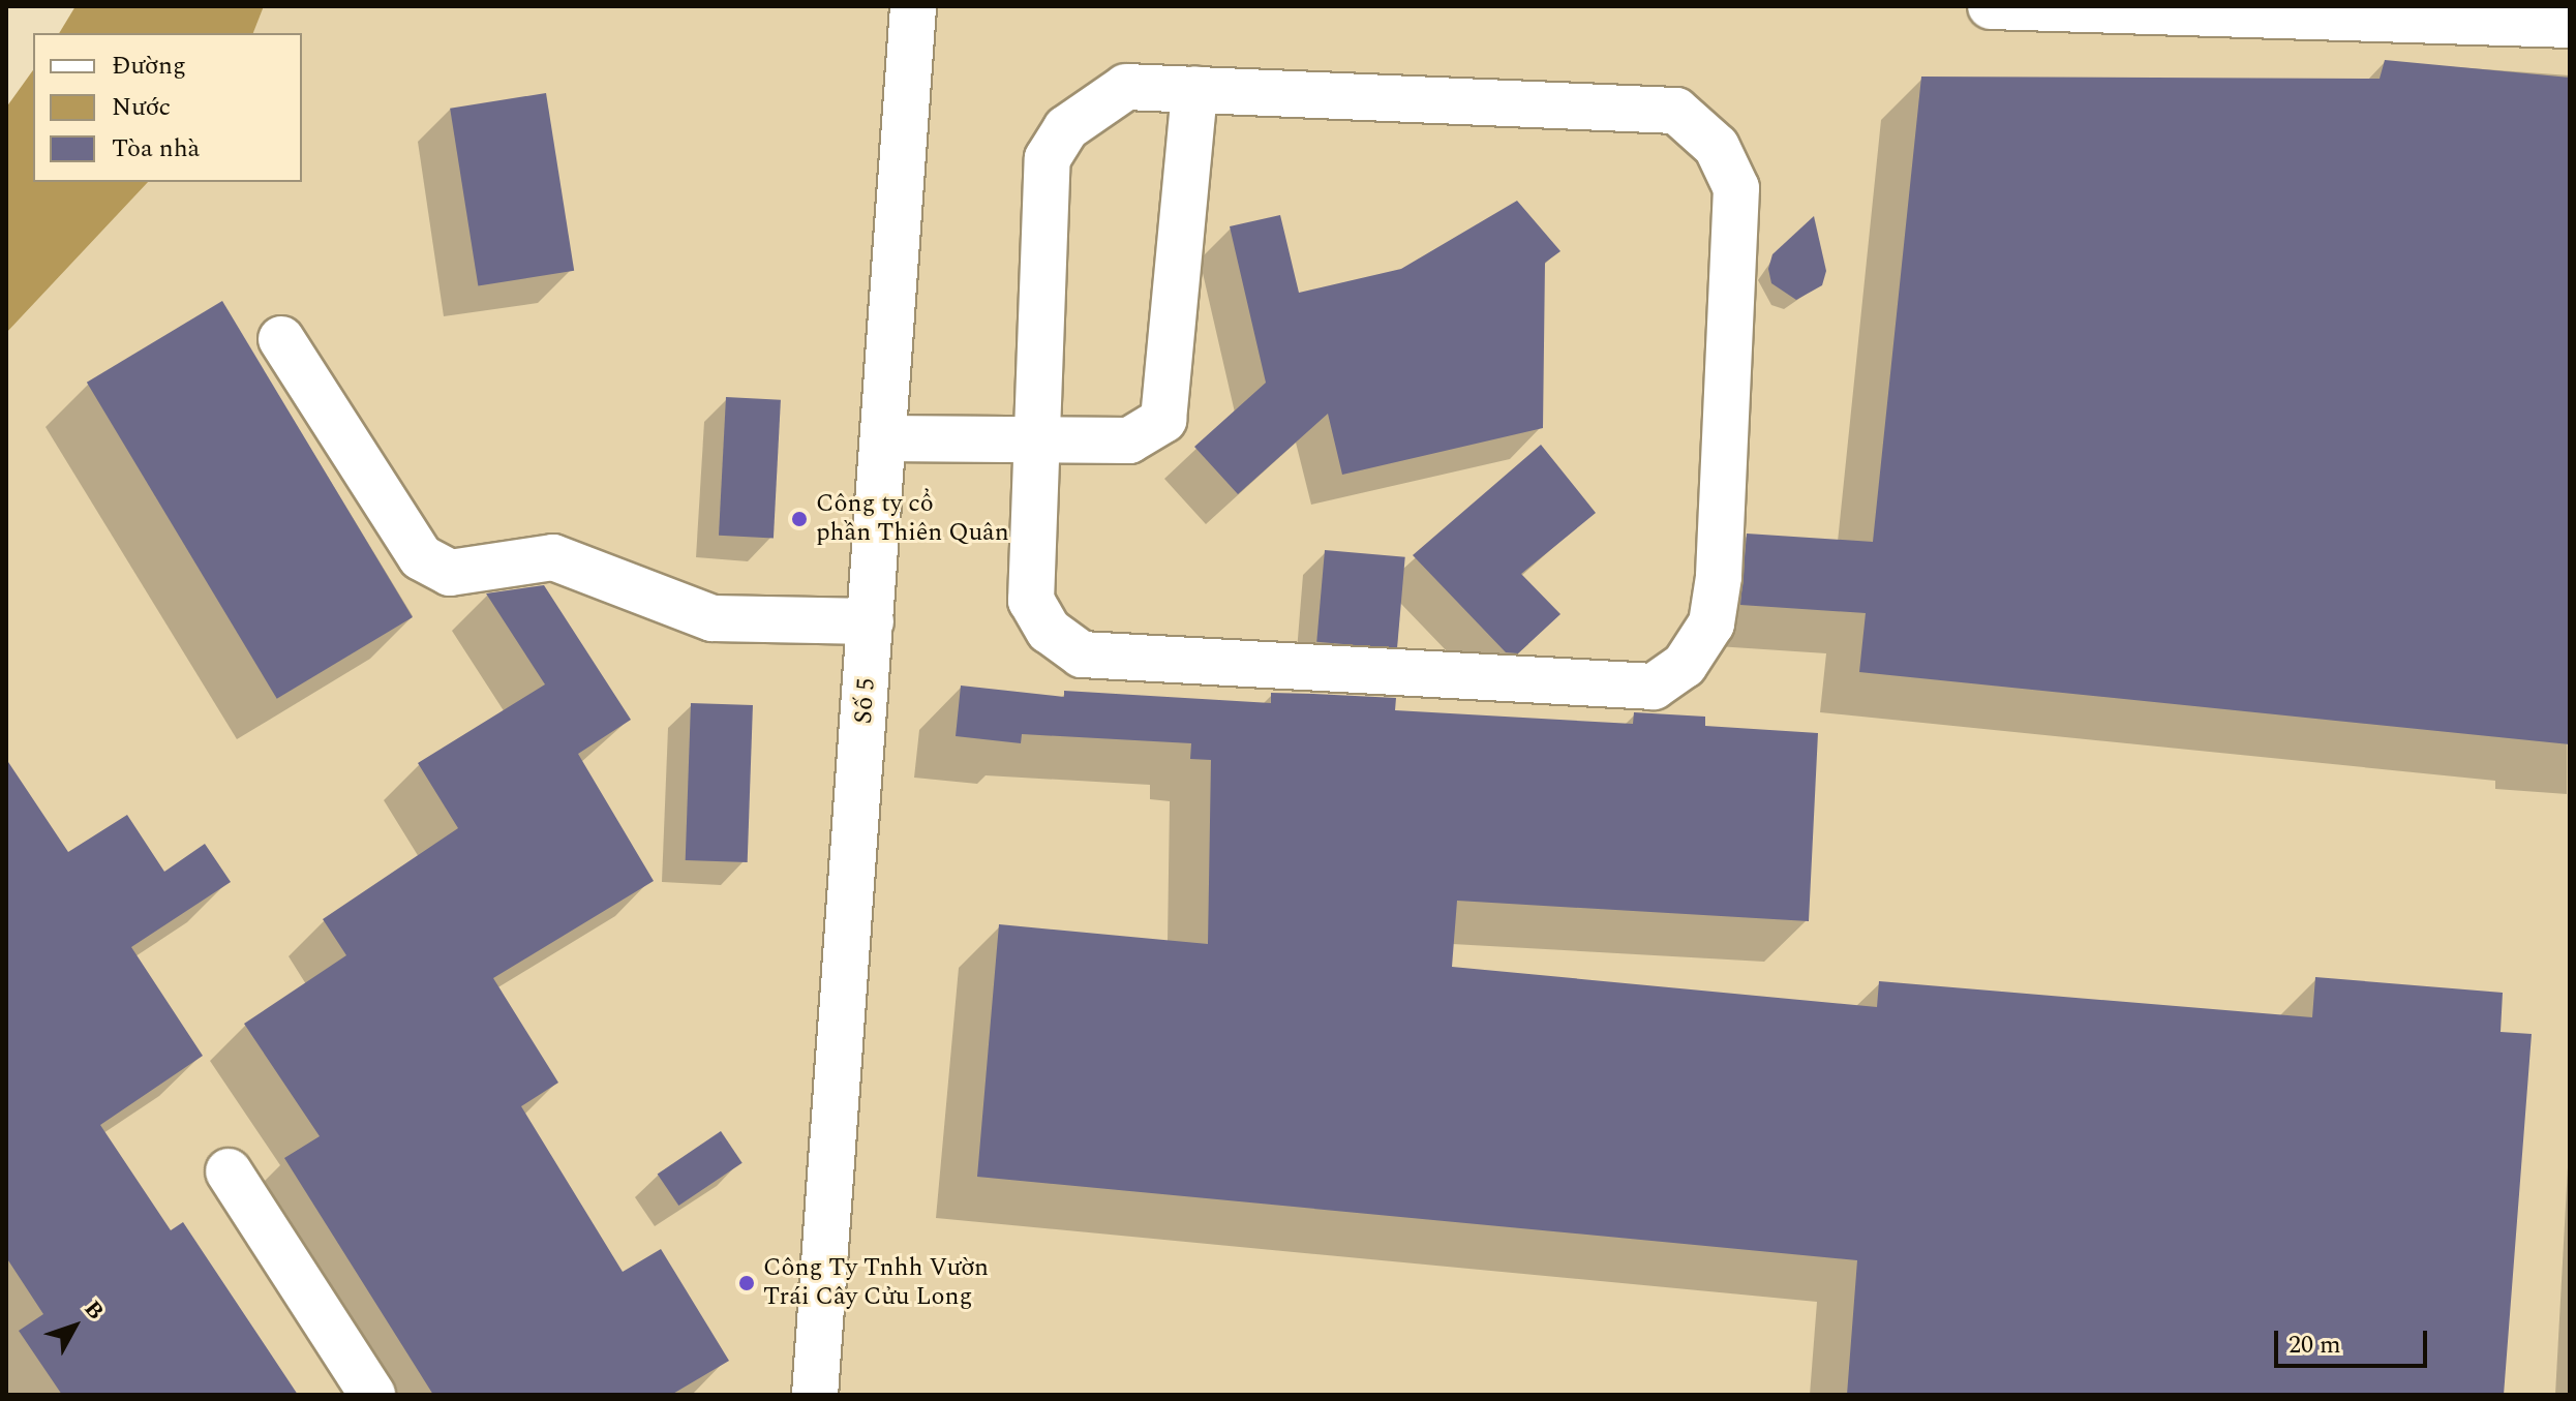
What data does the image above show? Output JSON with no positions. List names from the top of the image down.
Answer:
{
  "streets": {
    "street": ["Số 5"]
  },
  "places": ["Công ty cổ phần Thiên Quân", "Công Ty Tnhh Vườn Trái Cây Cửu Long"],
  "legend": ["Đường", "Nước", "Tòa nhà"],
  "scale_bar": "20 m",
  "north": "top right"
}
